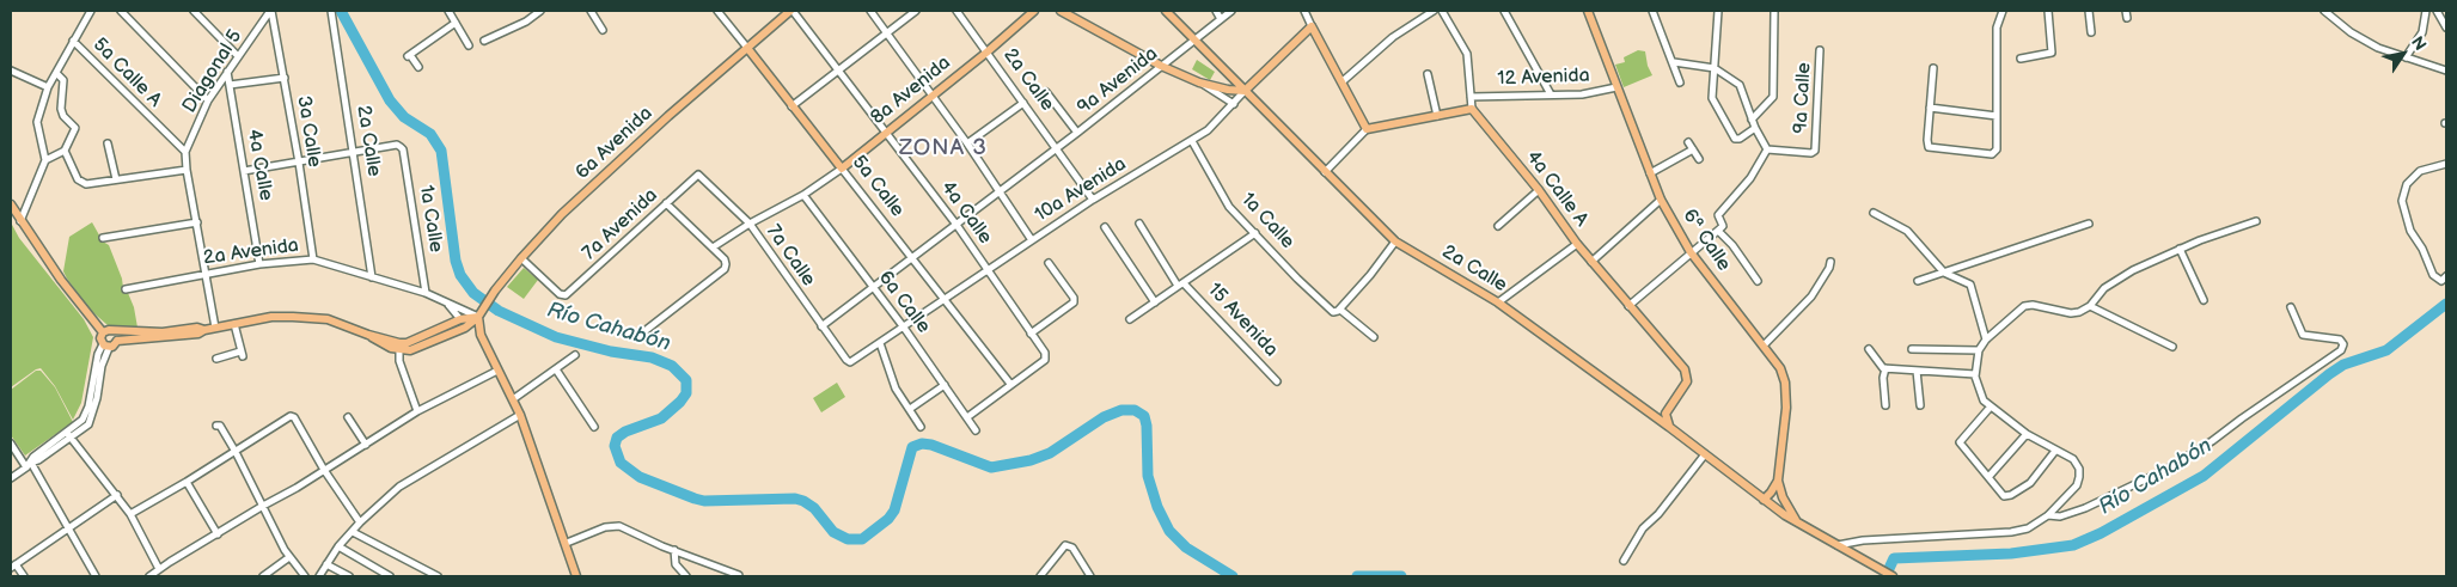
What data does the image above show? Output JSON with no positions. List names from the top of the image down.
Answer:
{
  "streets": {
    "main road": [
      "2a Calle",
      "8a Avenida",
      "6a Avenida",
      "5a Calle",
      "4a Calle A",
      "10a Avenida",
      "6ª Calle"
    ],
    "street": [
      "Diagonal 5",
      "5a Calle A",
      "12 Avenida",
      "9a Avenida",
      "9a Calle",
      "3a Calle",
      "4a Calle",
      "1a Calle",
      "7a Avenida",
      "2a Avenida",
      "7a Calle",
      "6a Calle",
      "15 Avenida"
    ]
  },
  "crossings": [
    ["Diagonal 5", "5a Calle A"],
    ["Diagonal 5", "3a Calle"],
    ["Diagonal 5", "4a Calle"],
    ["Diagonal 5", "2a Avenida"],
    ["12 Avenida", "6ª Calle"],
    ["2a Calle", "9a Avenida"],
    ["2a Calle", "8a Avenida"],
    ["2a Calle", "4a Calle A"],
    ["2a Calle", "10a Avenida"],
    ["2a Calle", "1a Calle"],
    ["2a Calle", "6ª Calle"],
    ["2a Calle", "2a Avenida"],
    ["9a Avenida", "4a Calle"],
    ["9a Avenida", "5a Calle"],
    ["9a Avenida", "7a Calle"],
    ["9a Avenida", "6a Calle"],
    ["8a Avenida", "4a Calle"],
    ["8a Avenida", "5a Calle"],
    ["8a Avenida", "7a Calle"],
    ["8a Avenida", "6a Calle"],
    ["3a Calle", "2a Avenida"],
    ["6a Avenida", "4a Calle"],
    ["6a Avenida", "5a Calle"],
    ["6a Avenida", "7a Avenida"],
    ["6a Avenida", "2a Avenida"],
    ["4a Calle", "5a Calle"],
    ["4a Calle", "10a Avenida"],
    ["4a Calle", "2a Avenida"],
    ["5a Calle", "10a Avenida"],
    ["10a Avenida", "1a Calle"],
    ["10a Avenida", "7a Calle"],
    ["10a Avenida", "6a Calle"],
    ["1a Calle", "2a Avenida"],
    ["7a Avenida", "7a Calle"]
  ],
  "districts": ["ZONA 3"],
  "water": ["Río Cahabón"],
  "north": "top right"
}
